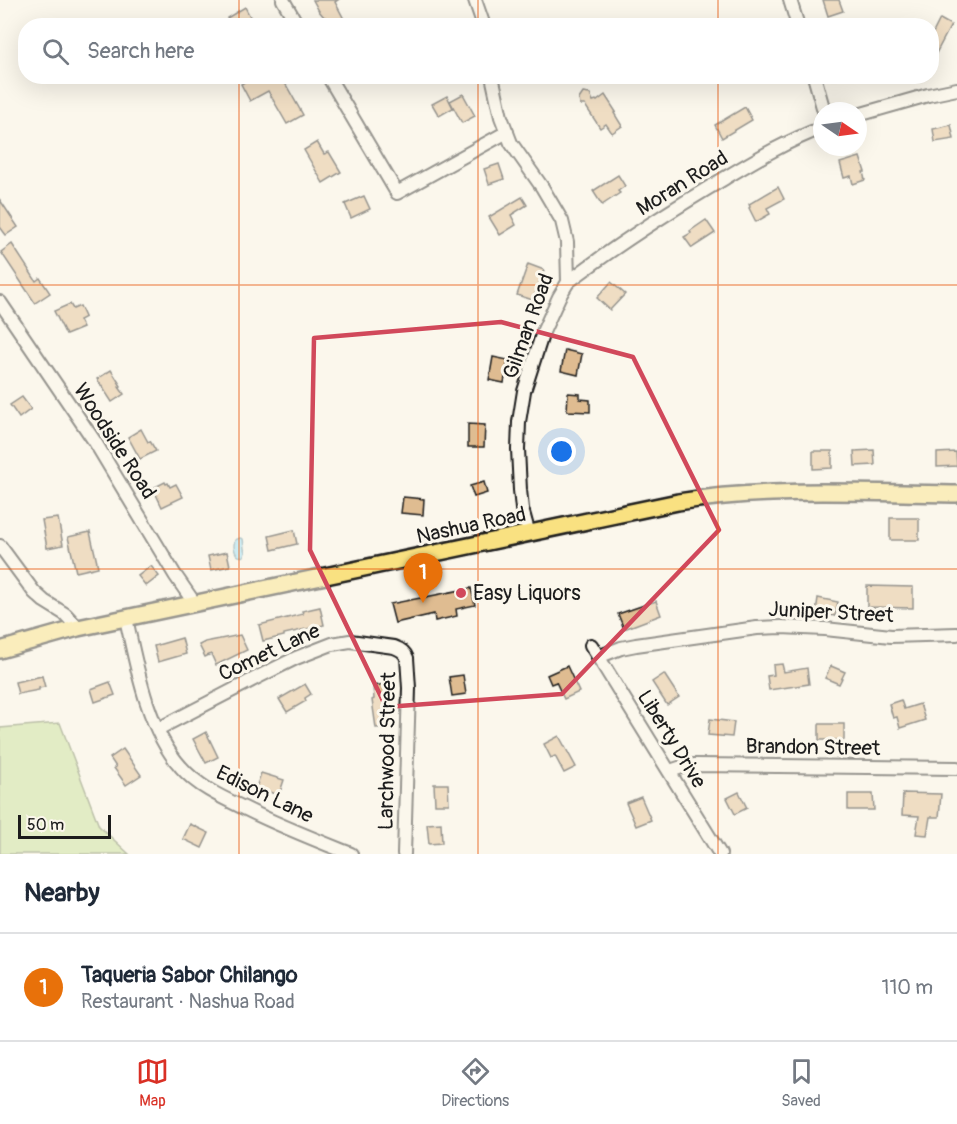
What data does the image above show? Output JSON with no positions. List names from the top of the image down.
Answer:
{
  "streets": {
    "main road": ["Nashua Road"],
    "street": [
      "Moran Road",
      "Gilman Road",
      "Woodside Road",
      "Juniper Street",
      "Comet Lane",
      "Liberty Drive",
      "Brandon Street",
      "Larchwood Street",
      "Edison Lane"
    ]
  },
  "crossings": [
    ["Moran Road", "Gilman Road"],
    ["Gilman Road", "Nashua Road"],
    ["Woodside Road", "Nashua Road"],
    ["Nashua Road", "Edison Lane"],
    ["Juniper Street", "Liberty Drive"],
    ["Comet Lane", "Larchwood Street"],
    ["Comet Lane", "Edison Lane"],
    ["Liberty Drive", "Brandon Street"]
  ],
  "places": ["Easy Liquors"],
  "scale_bar": "50 m",
  "north": "right",
  "page": {
    "search": "Search here",
    "pins": "1",
    "scale": "50 m",
    "heading": "Nearby",
    "list": [
      {
        "mark": "1",
        "name": "Taqueria Sabor Chilango",
        "note": "Restaurant · Nashua Road",
        "value": "110 m"
      }
    ],
    "nav": ["Map", "Directions", "Saved"]
  }
}
